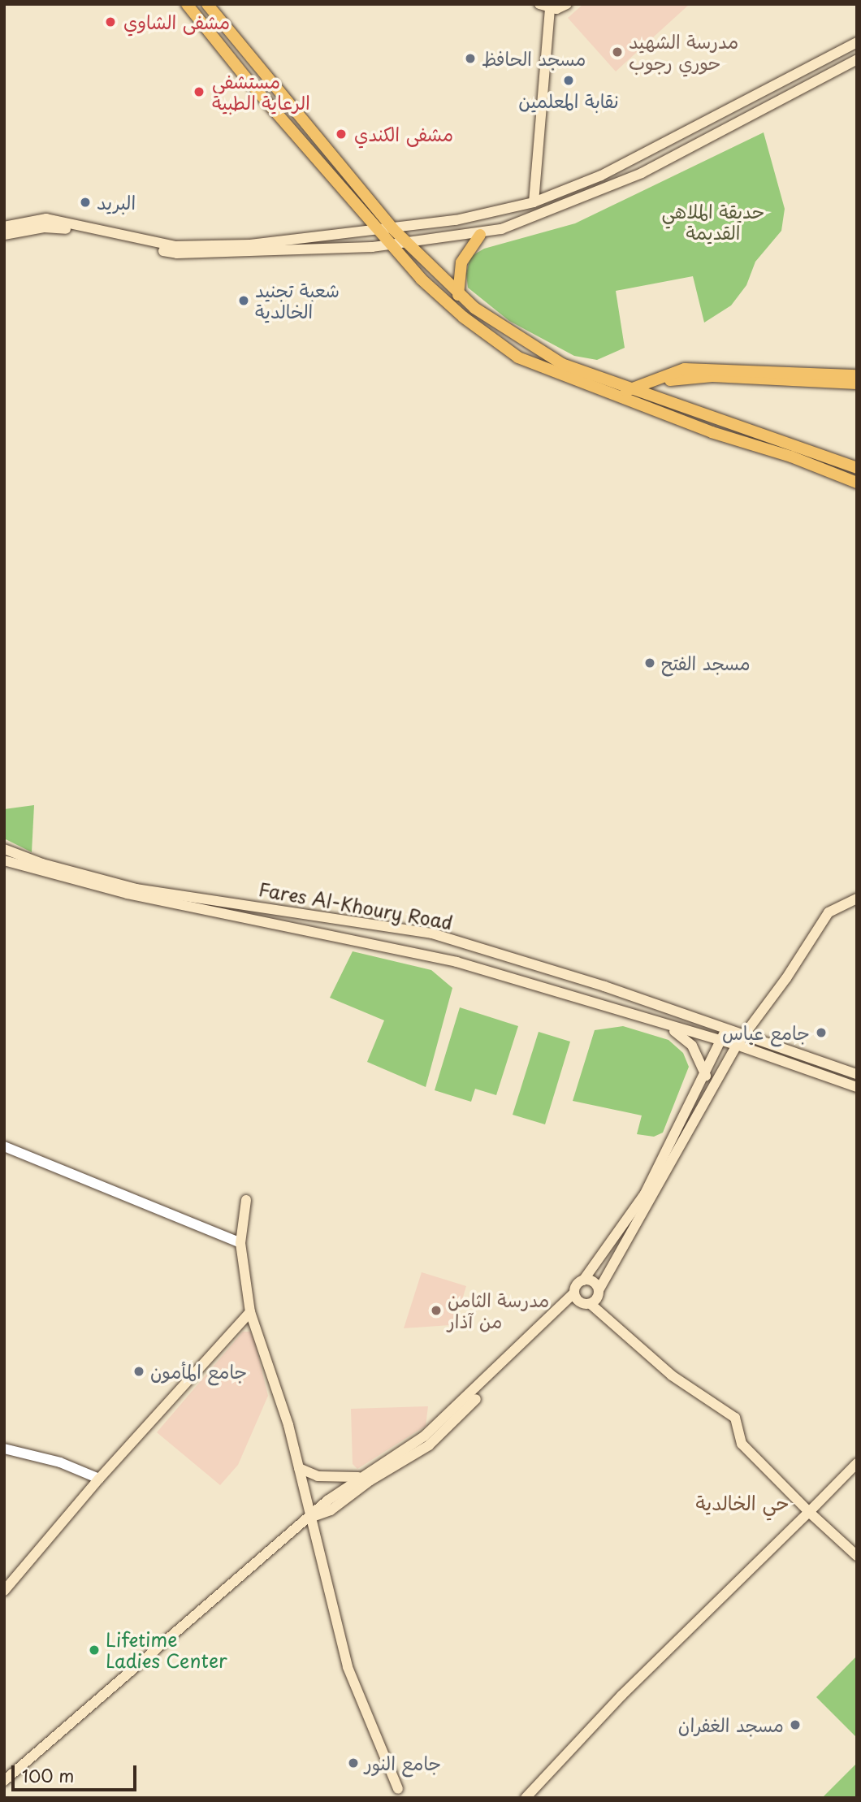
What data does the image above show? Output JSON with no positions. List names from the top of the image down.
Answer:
{
  "streets": {
    "main road": ["Fares Al-Khoury Road"]
  },
  "districts": ["حي الخالدية"],
  "parks": ["حديقة الملاهي القديمة"],
  "places": [
    "مشفى الشاوي",
    "مدرسة الشهيد حوري رجوب",
    "مسجد الحافظ",
    "نقابة المعلمين",
    "مستشفى الرعاية الطبية",
    "مشفى الكندي",
    "البريد",
    "شعبة تجنيد الخالدية",
    "مسجد الفتح",
    "جامع عباس",
    "مدرسة الثامن من آذار",
    "جامع المأمون",
    "Lifetime Ladies Center",
    "مسجد الغفران",
    "جامع النور"
  ],
  "scale_bar": "100 m"
}
